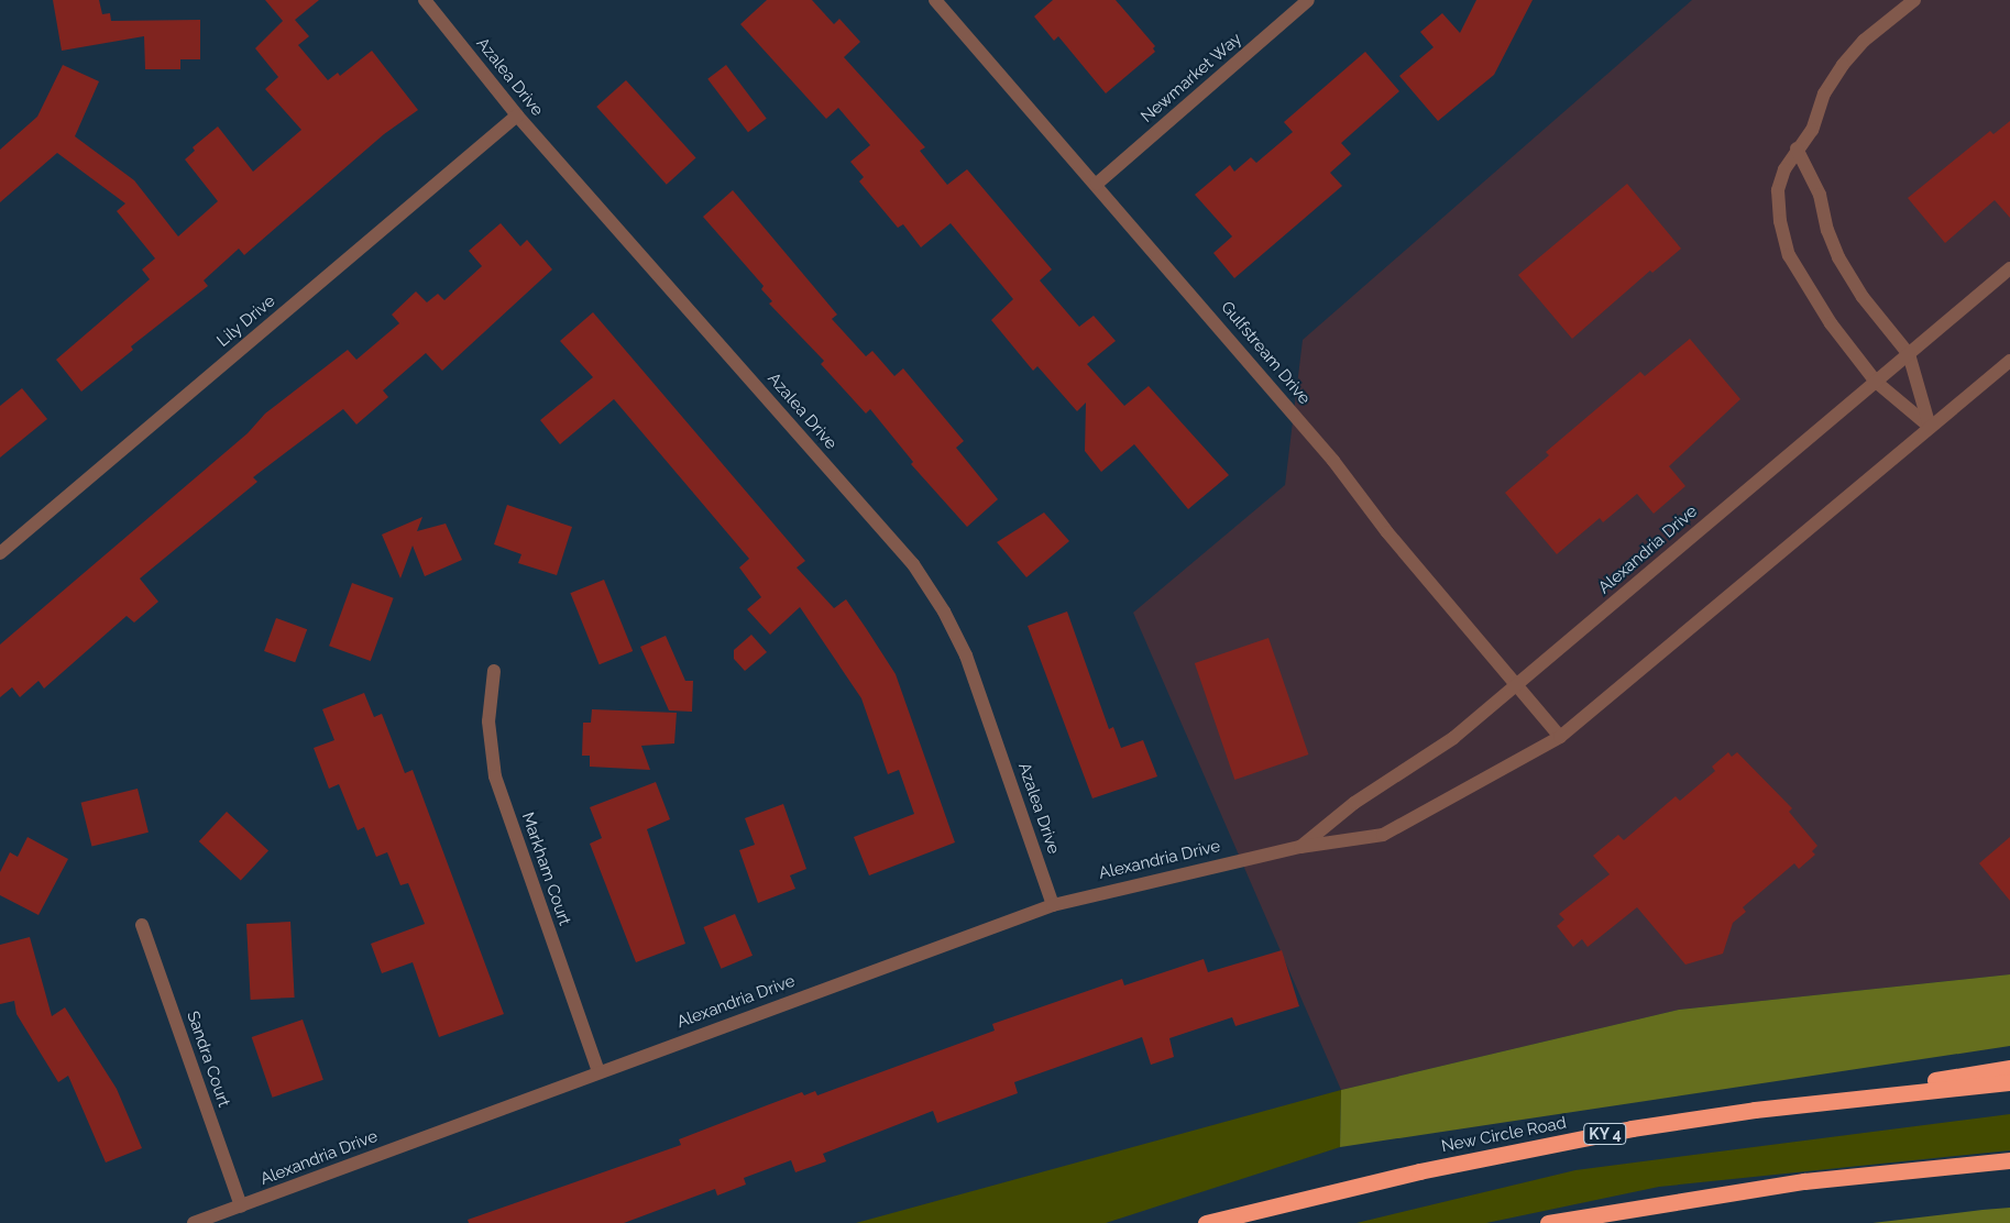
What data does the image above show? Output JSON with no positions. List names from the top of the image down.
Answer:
{
  "streets": {
    "highway": ["KY 4", "New Circle Road"],
    "street": [
      "Azalea Drive",
      "Newmarket Way",
      "Lily Drive",
      "Gulfstream Drive",
      "Alexandria Drive",
      "Markham Court",
      "Sandra Court"
    ]
  },
  "crossings": [
    ["Azalea Drive", "Lily Drive"],
    ["Azalea Drive", "Alexandria Drive"],
    ["Newmarket Way", "Gulfstream Drive"],
    ["Gulfstream Drive", "Alexandria Drive"],
    ["Alexandria Drive", "Markham Court"],
    ["Alexandria Drive", "Sandra Court"]
  ]
}
